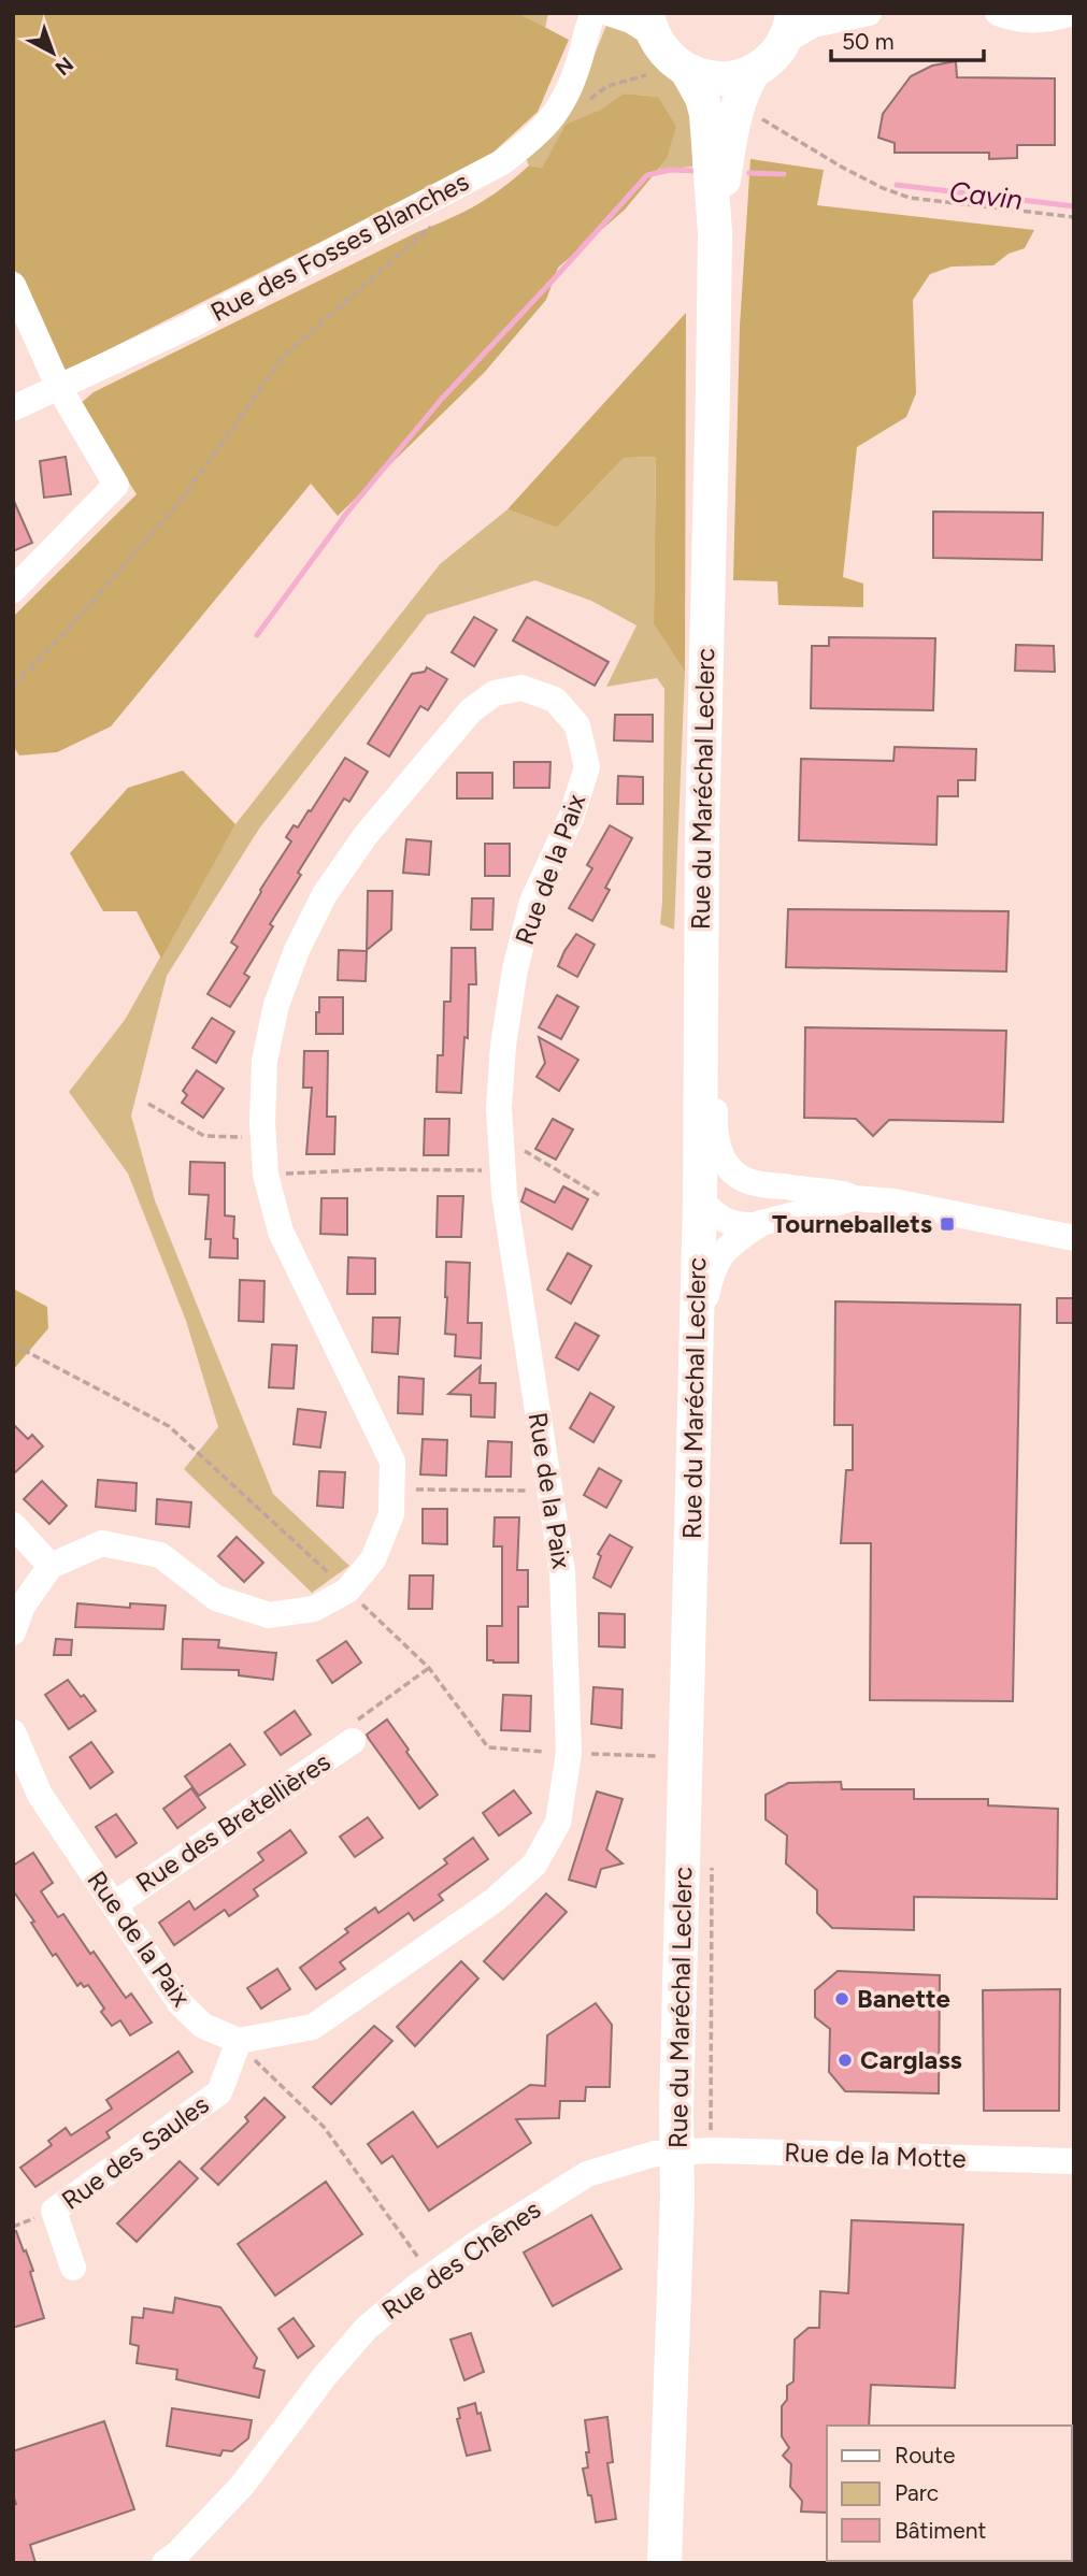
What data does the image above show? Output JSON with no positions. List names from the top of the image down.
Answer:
{
  "streets": {
    "main road": ["Rue du Maréchal Leclerc"],
    "street": [
      "Rue des Fosses Blanches",
      "Rue de la Paix",
      "Rue des Bretellières",
      "Rue des Saules",
      "Rue de la Motte",
      "Rue des Chênes"
    ]
  },
  "crossings": [
    ["Rue du Maréchal Leclerc", "Rue de la Motte"],
    ["Rue du Maréchal Leclerc", "Rue des Chênes"],
    ["Rue de la Paix", "Rue des Bretellières"],
    ["Rue de la Paix", "Rue des Saules"],
    ["Rue de la Motte", "Rue des Chênes"]
  ],
  "water": ["Cavin"],
  "places": {
    "transit": ["Tourneballets"],
    "other": ["Banette", "Carglass"]
  },
  "legend": ["Route", "Parc", "Bâtiment"],
  "scale_bar": "50 m",
  "north": "bottom right"
}
